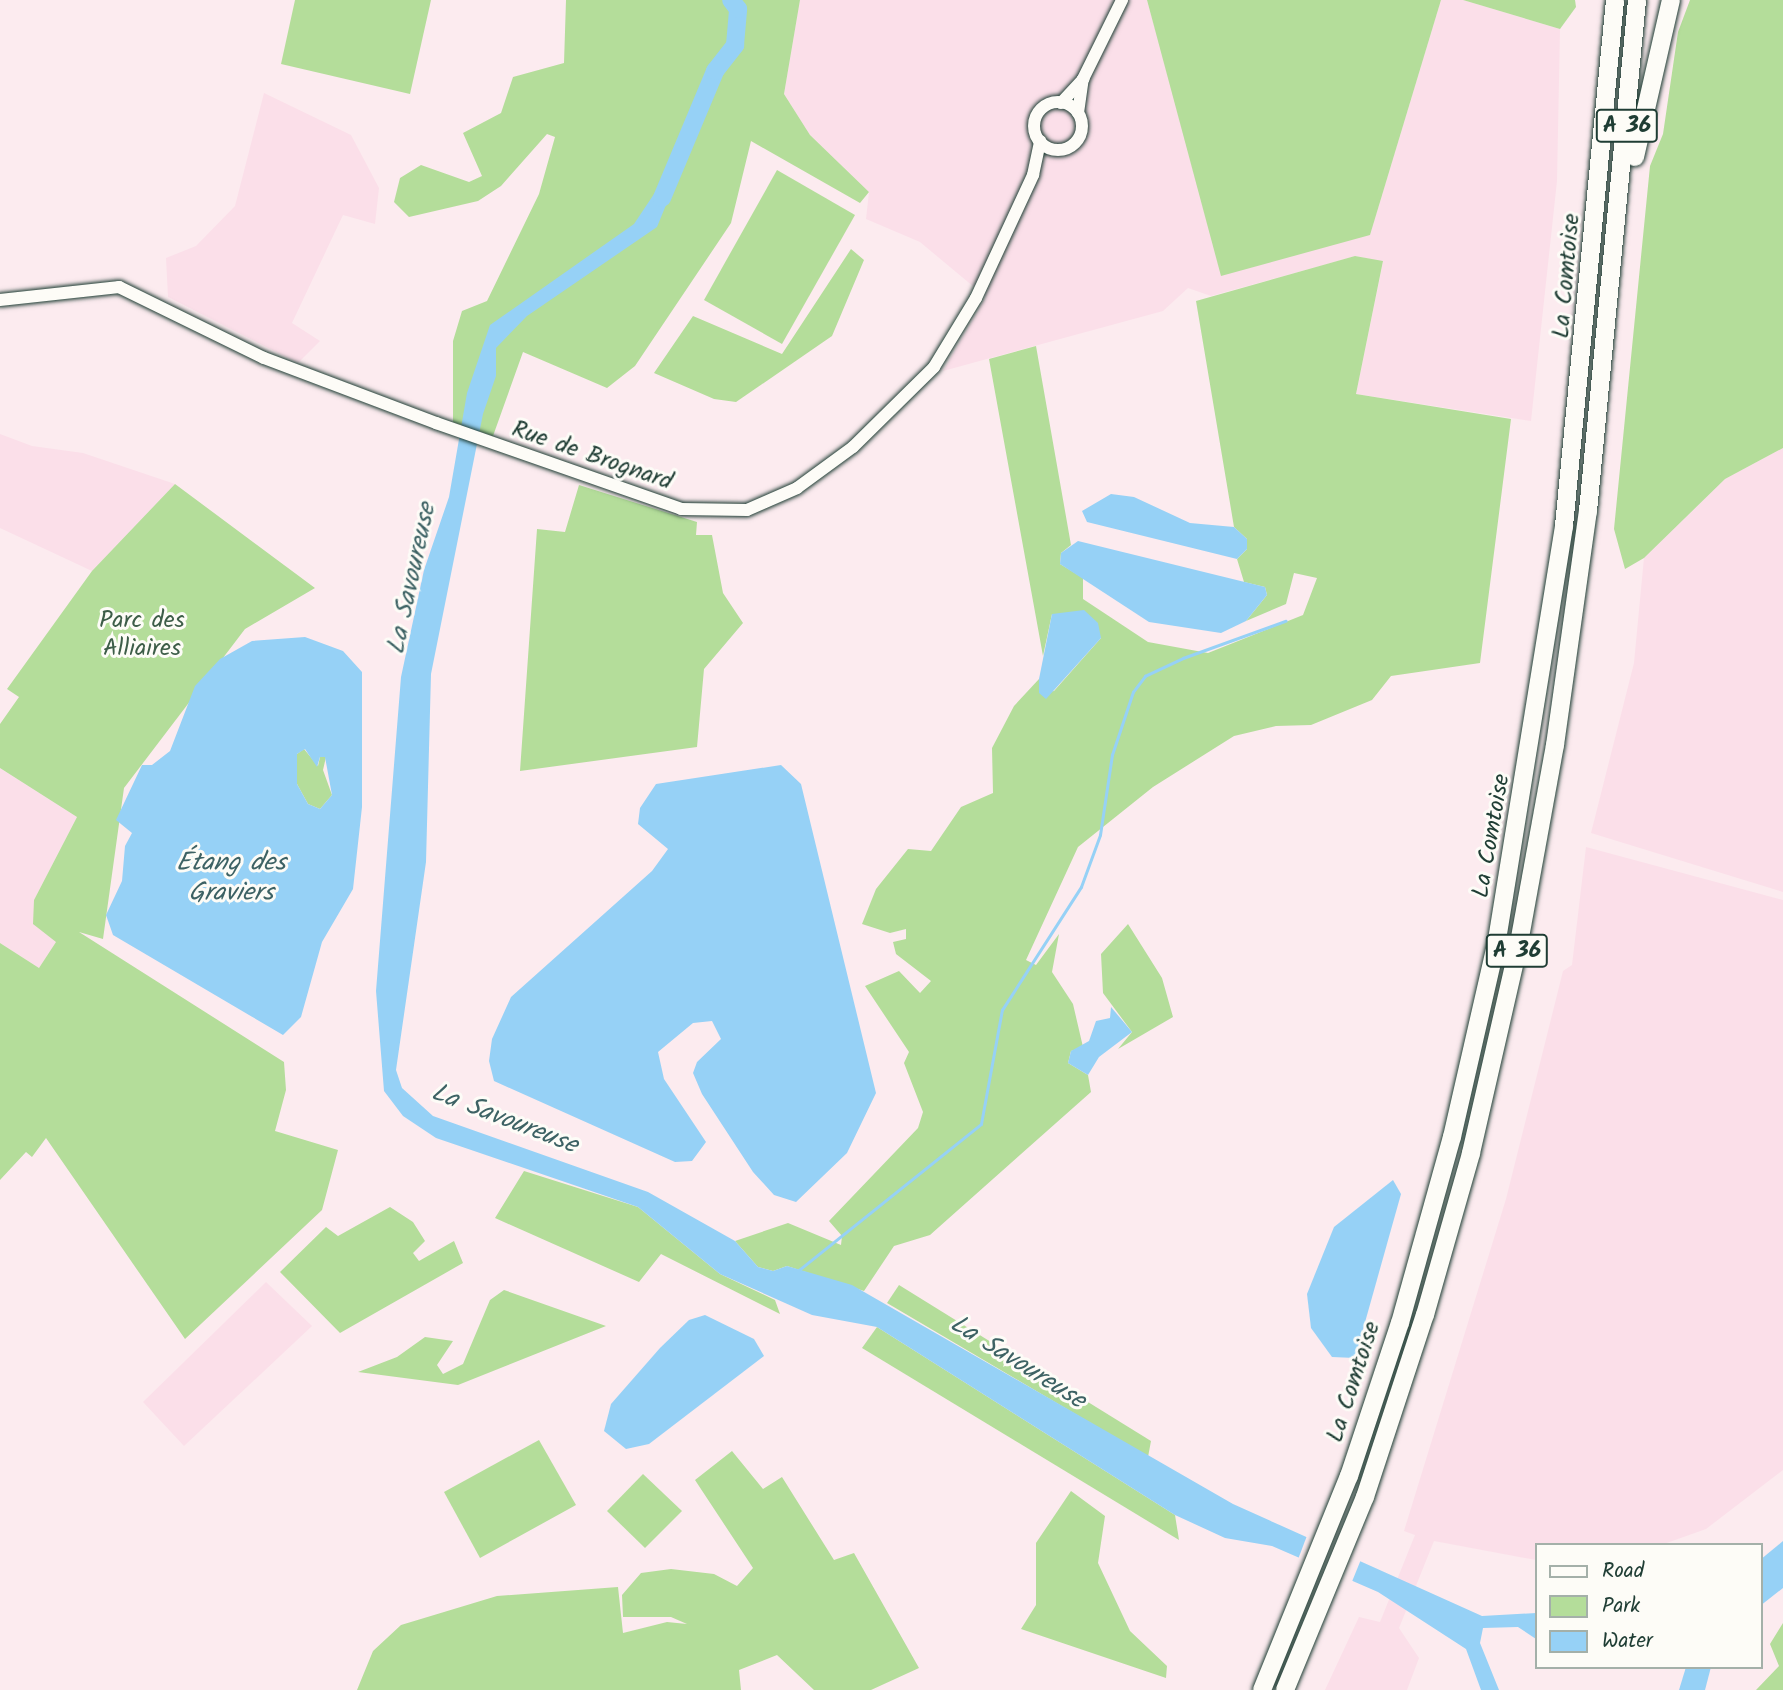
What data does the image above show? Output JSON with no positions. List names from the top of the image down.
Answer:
{
  "streets": {
    "highway": ["A 36", "La Comtoise"],
    "street": ["Rue de Brognard"]
  },
  "water": ["La Savoureuse", "Étang des Graviers"],
  "parks": ["Parc des Alliaires"],
  "legend": ["Road", "Park", "Water"]
}
